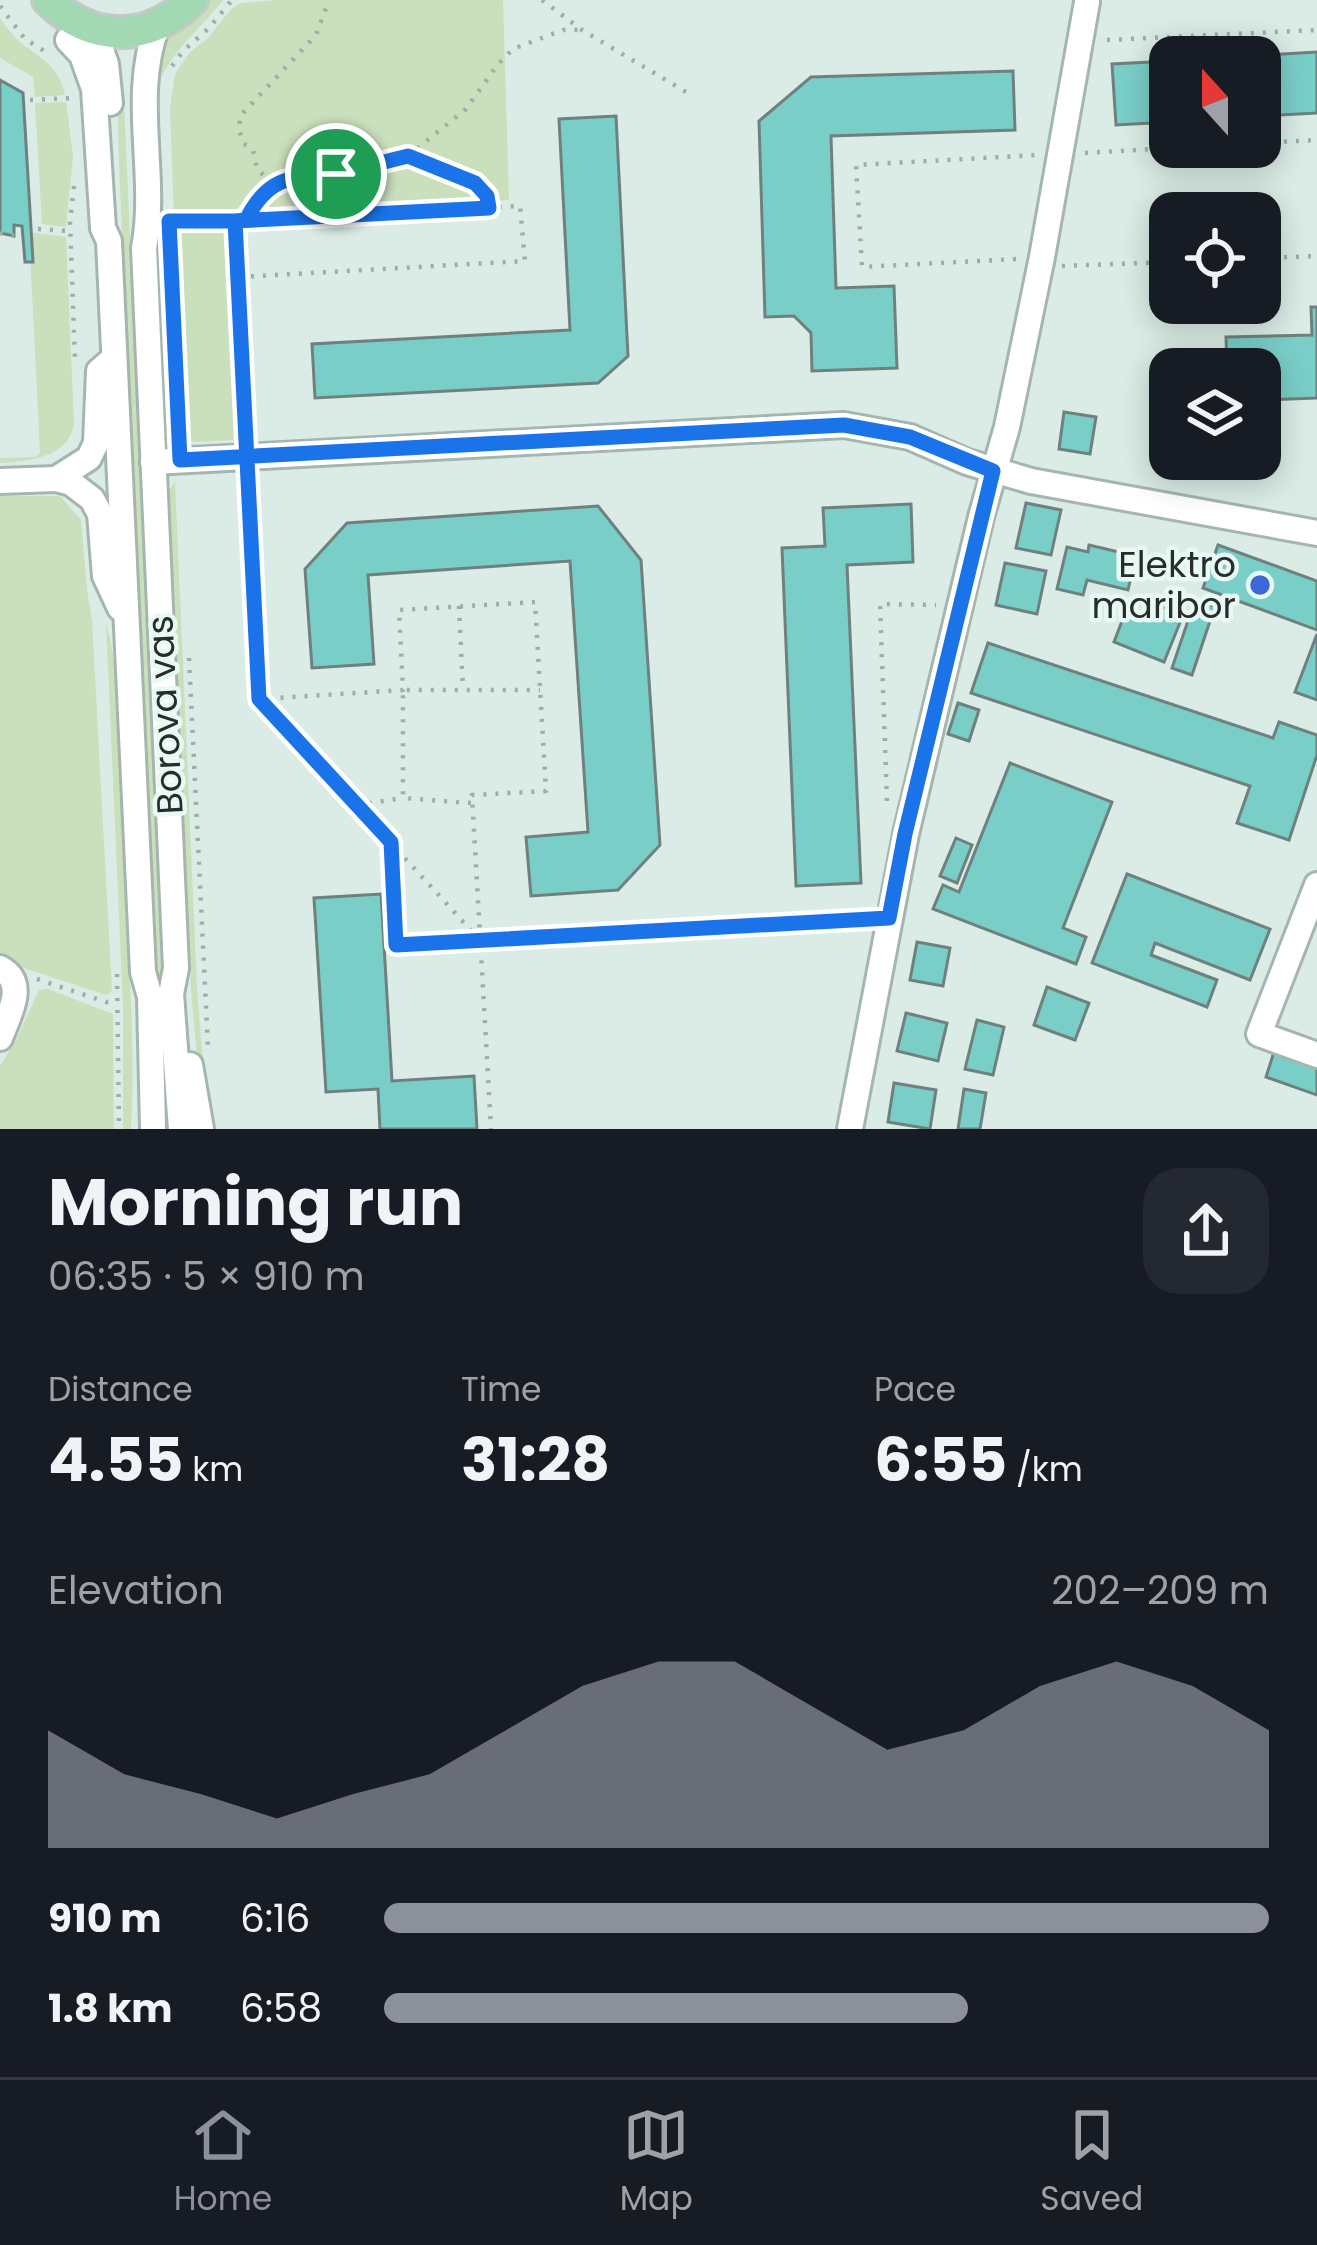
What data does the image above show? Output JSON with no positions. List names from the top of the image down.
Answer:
{
  "streets": {
    "street": ["Borova vas"]
  },
  "places": ["Elektro maribor"],
  "north": "top",
  "page": {
    "heading": ["Morning run", "06:35 · 5 × 910 m"],
    "stats": [
      ["Distance", "4.55 km"],
      ["Time", "31:28"],
      ["Pace", "6:55 /km"]
    ],
    "chart": ["Elevation", "202–209 m"],
    "list": [
      {
        "name": "910 m",
        "note": "6:16"
      },
      {
        "name": "1.8 km",
        "note": "6:58"
      }
    ],
    "tabs": ["Home", "Map", "Saved"]
  }
}
